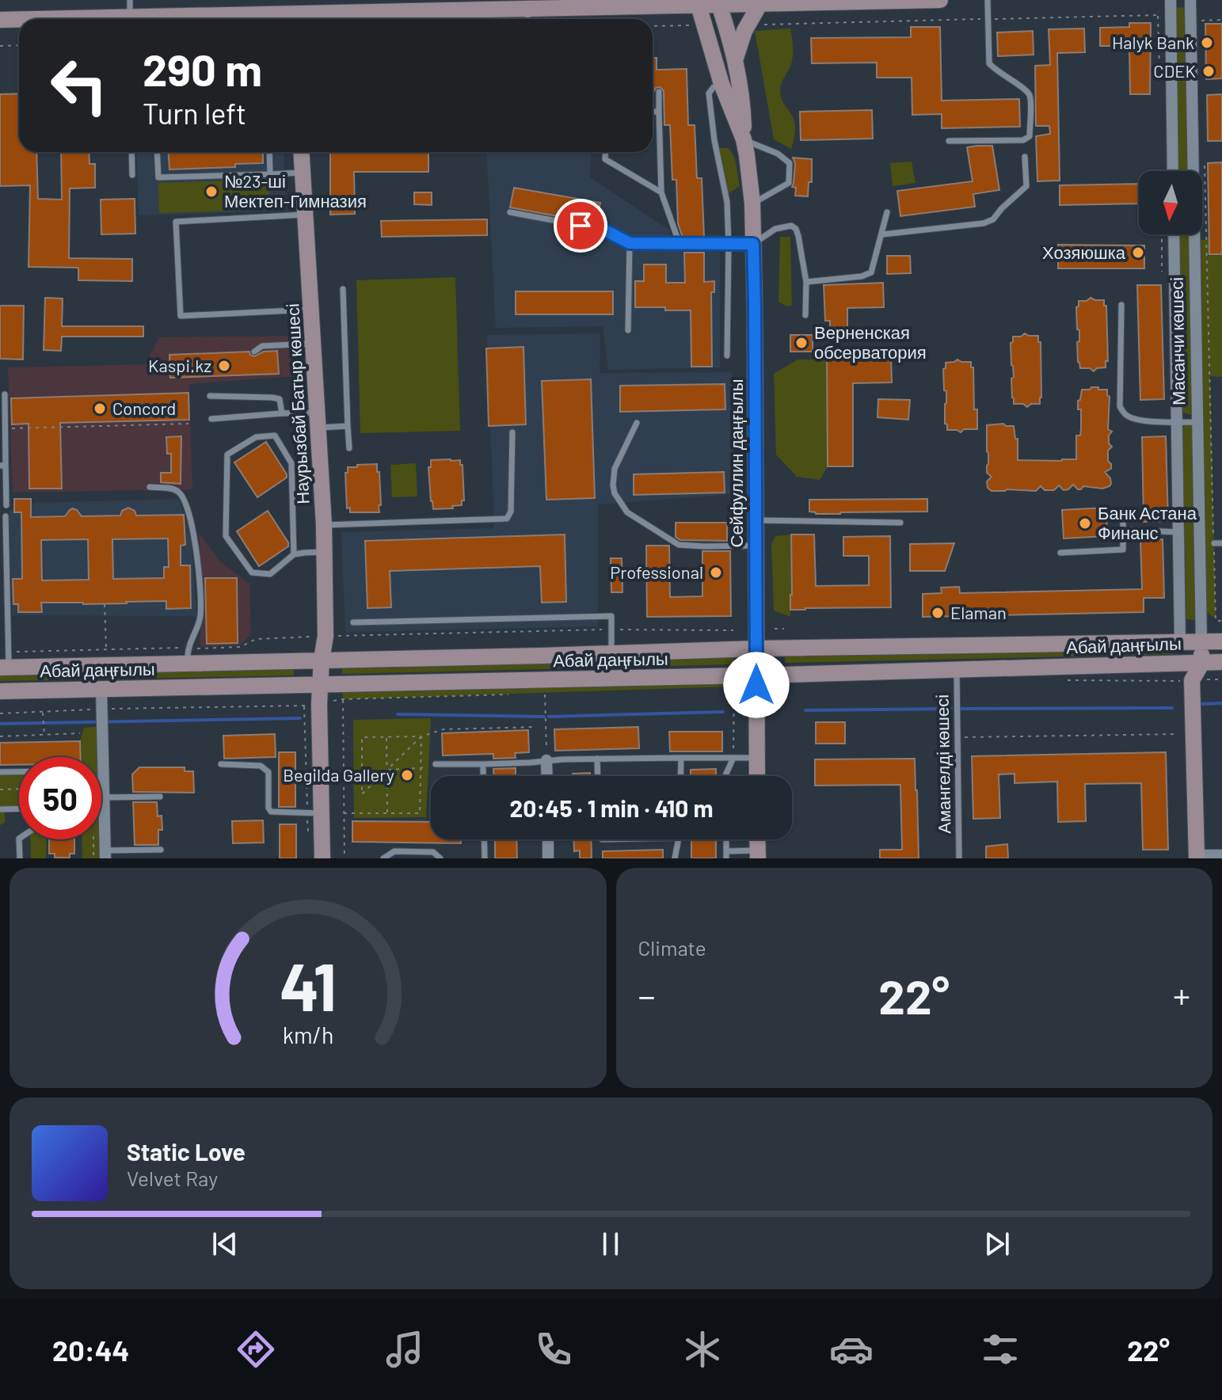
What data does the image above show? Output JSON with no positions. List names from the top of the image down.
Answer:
{
  "streets": {
    "main road": [
      "Масанчи көшесі",
      "Наурызбай Батыр көшесі",
      "Сейфуллин даңғылы",
      "Абай даңғылы"
    ],
    "lane": ["Амангелді көшесі"]
  },
  "crossings": [
    ["Масанчи көшесі", "Абай даңғылы"],
    ["Наурызбай Батыр көшесі", "Абай даңғылы"],
    ["Сейфуллин даңғылы", "Абай даңғылы"],
    ["Абай даңғылы", "Амангелді көшесі"]
  ],
  "places": [
    "Halyk Bank",
    "CDEK",
    "№23-ші Мектеп-Гимназия",
    "Хозяюшка",
    "Верненская обсерватория",
    "Kaspi.kz",
    "Concord",
    "Банк Астана Финанс",
    "Professional",
    "Elaman",
    "Begilda Gallery"
  ],
  "north": "bottom",
  "page": {
    "turn": ["290 m", "Turn left"],
    "limit": "50",
    "trip": "20:45 · 1 min · 410 m",
    "tile": "Climate",
    "heat": ["−", "22°", "+"],
    "song": ["Static Love", "Velvet Ray"],
    "tabs": ["20:44", "22°"],
    "gauge": ["41", "km/h"]
  }
}
